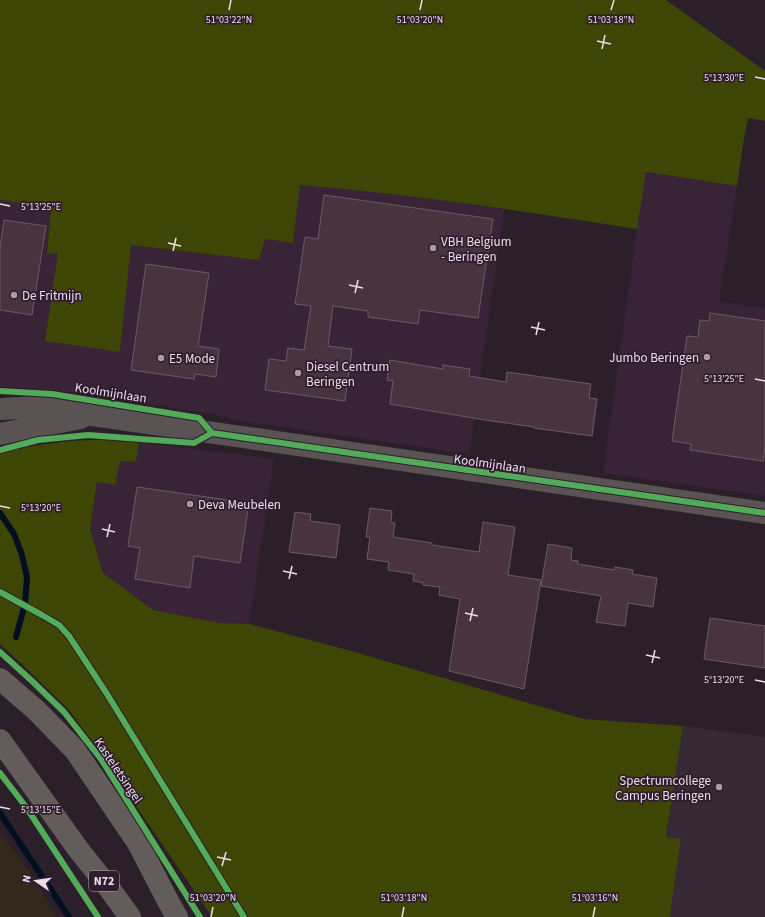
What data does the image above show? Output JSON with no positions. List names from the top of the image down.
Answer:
{
  "streets": {
    "main road": ["Kasteletsingel", "N72"],
    "street": ["Koolmijnlaan"]
  },
  "places": [
    "VBH Belgium - Beringen",
    "De Fritmijn",
    "Jumbo Beringen",
    "E5 Mode",
    "Diesel Centrum Beringen",
    "Deva Meubelen",
    "Spectrumcollege Campus Beringen"
  ],
  "north": "left",
  "coordinates": [
    "51°03'22\"N",
    "51°03'20\"N",
    "51°03'18\"N",
    "5°13'30\"E",
    "5°13'25\"E",
    "5°13'20\"E",
    "5°13'15\"E",
    "51°03'16\"N"
  ]
}
